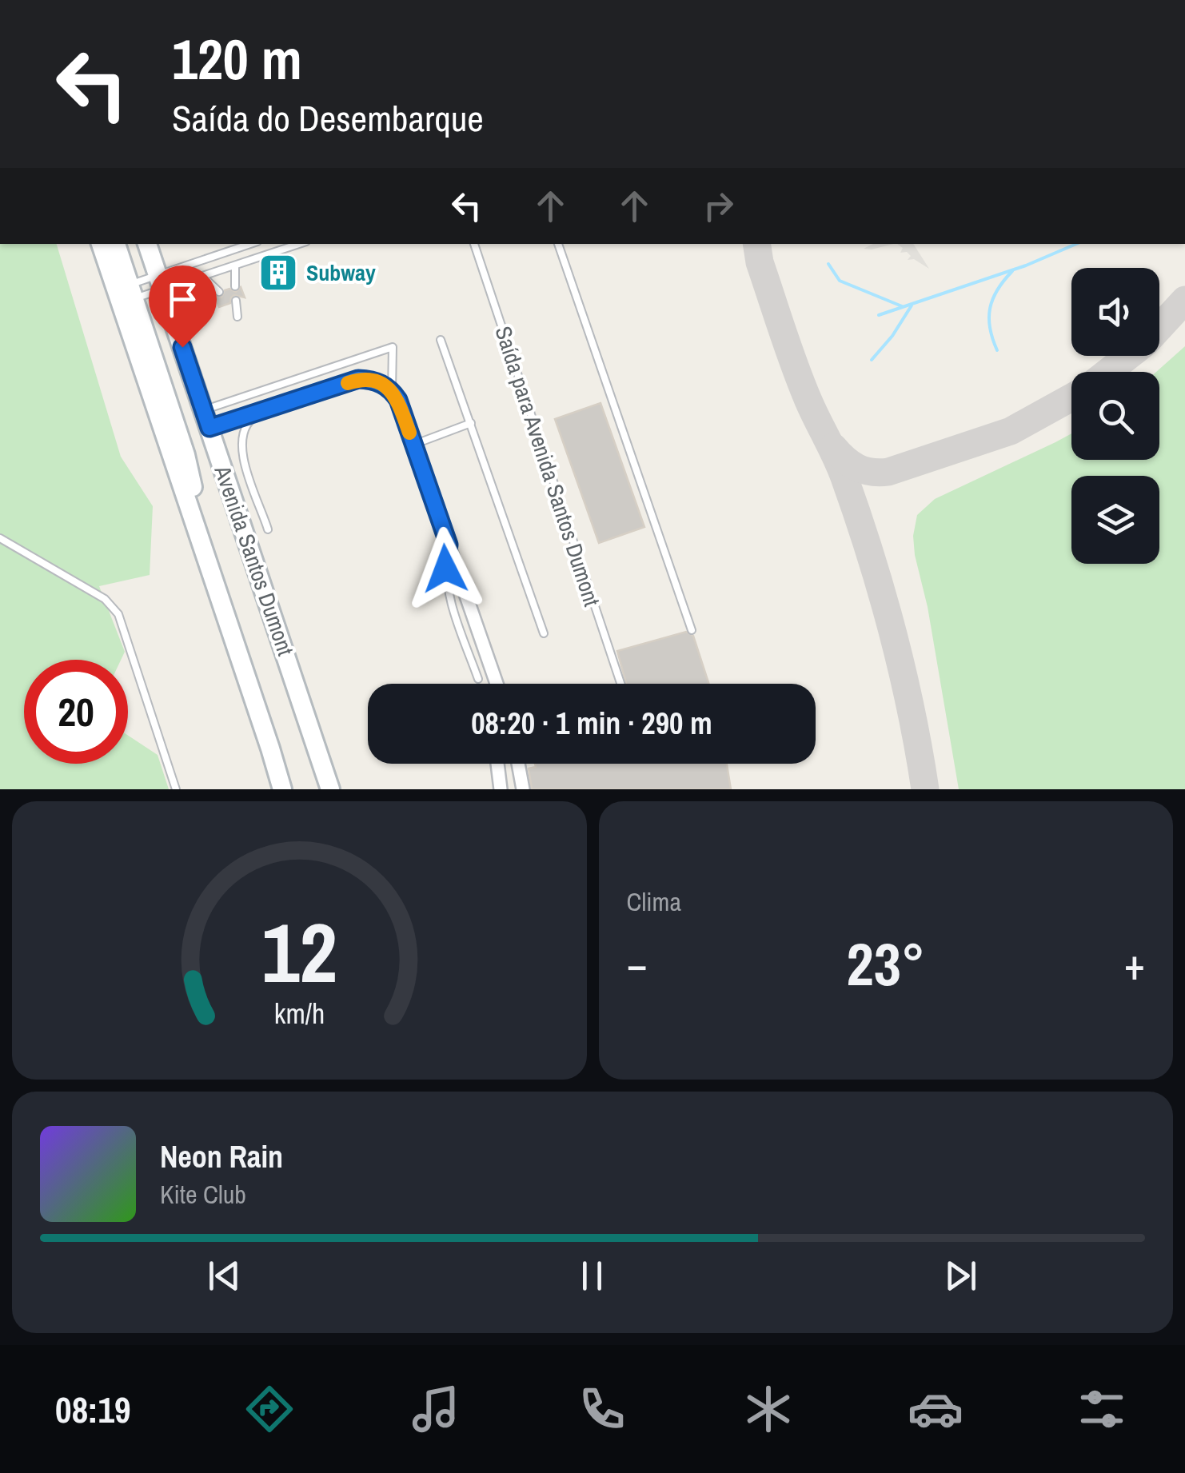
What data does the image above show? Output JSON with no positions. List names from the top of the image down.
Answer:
{
  "streets": {
    "main road": ["Avenida Santos Dumont"],
    "lane": ["Saída para Avenida Santos Dumont"]
  },
  "places": {
    "building": ["Subway"]
  },
  "page": {
    "turn": ["120 m", "Saída do Desembarque"],
    "limit": "20",
    "trip": "08:20 · 1 min · 290 m",
    "tile": "Clima",
    "heat": ["−", "23°", "+"],
    "song": ["Neon Rain", "Kite Club"],
    "tabs": "08:19",
    "gauge": ["12", "km/h"]
  }
}
